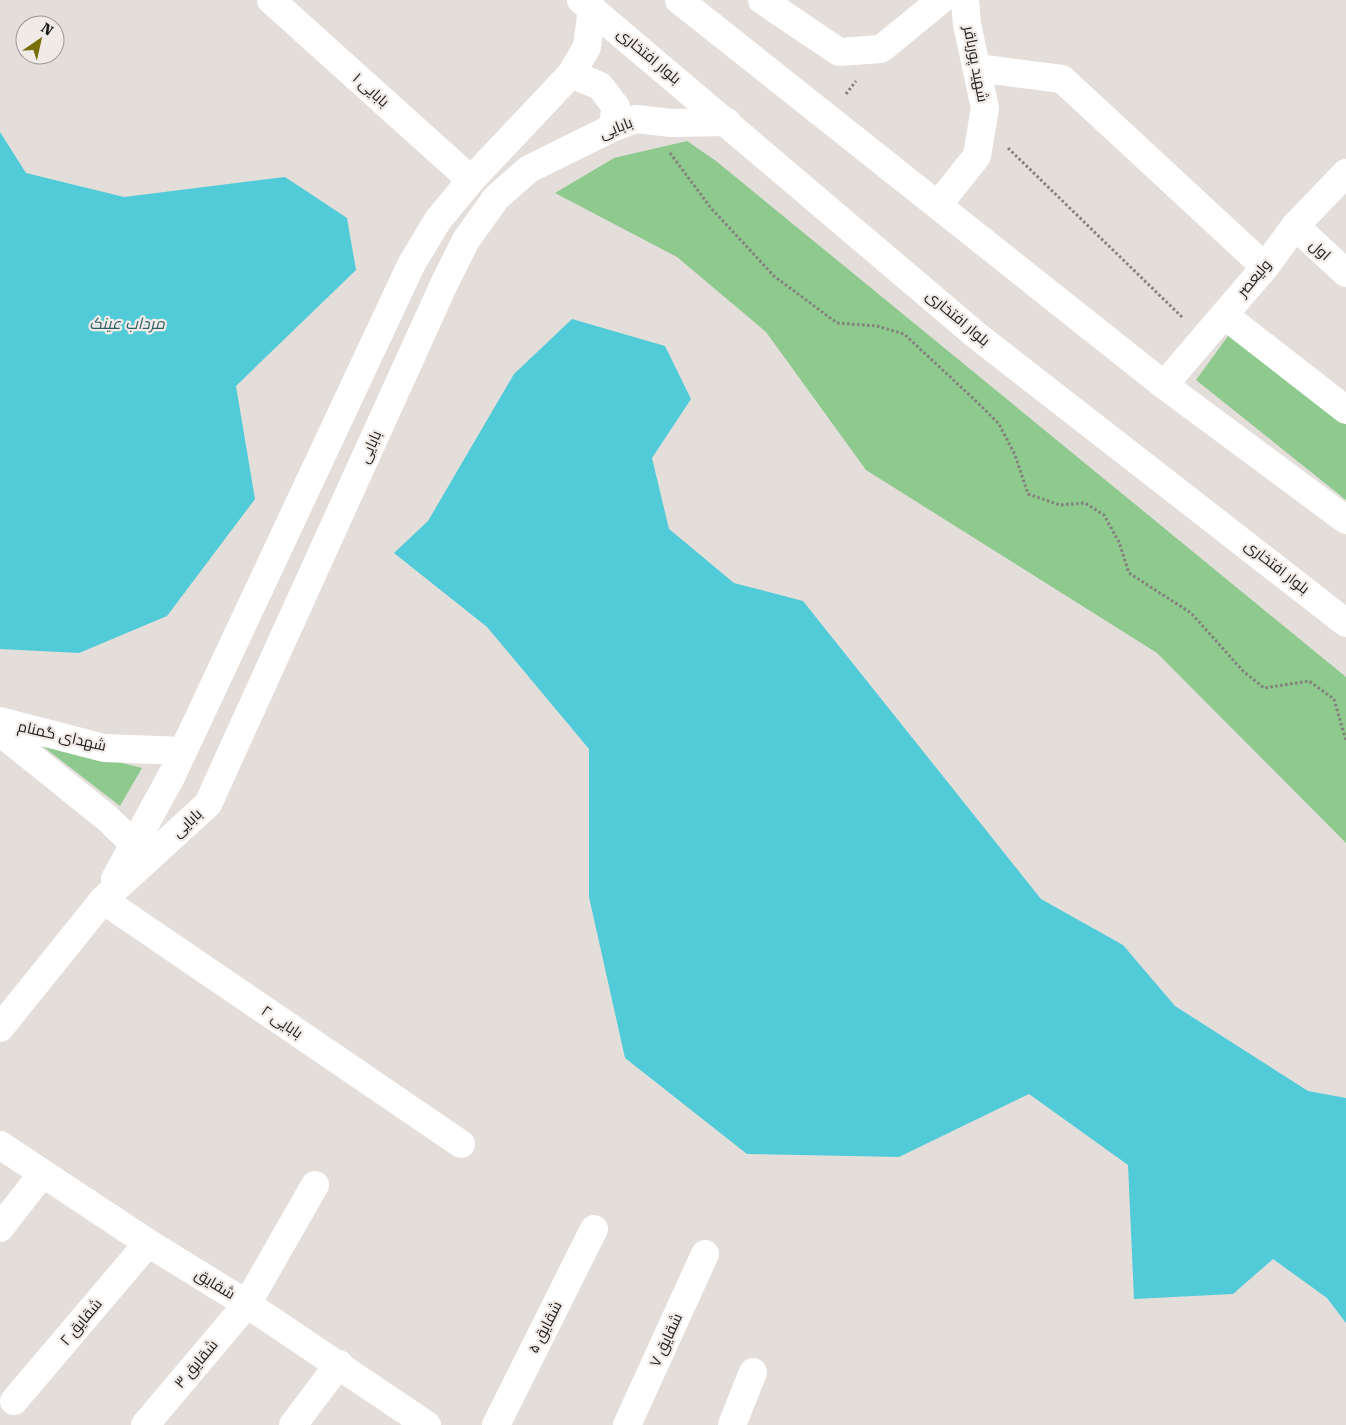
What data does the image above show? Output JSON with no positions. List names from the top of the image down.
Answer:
{
  "streets": {
    "main road": [
      "بلوار افتخاری",
      "شهید پورباقر",
      "بابایی ۱",
      "بابایی",
      "اول",
      "ولیعصر",
      "شهدای گمنام",
      "بابایی ۲",
      "شقایق",
      "شقایق ۲",
      "شقایق ۵",
      "شقایق ۷",
      "شقایق ۳"
    ]
  },
  "crossings": [
    ["بلوار افتخاری", "بابایی"],
    ["بابایی ۱", "بابایی"],
    ["بابایی", "شهدای گمنام"],
    ["بابایی", "بابایی ۲"],
    ["اول", "ولیعصر"],
    ["شقایق", "شقایق ۲"],
    ["شقایق", "شقایق ۳"]
  ],
  "water": ["مرداب عینک"],
  "north": "top right"
}
